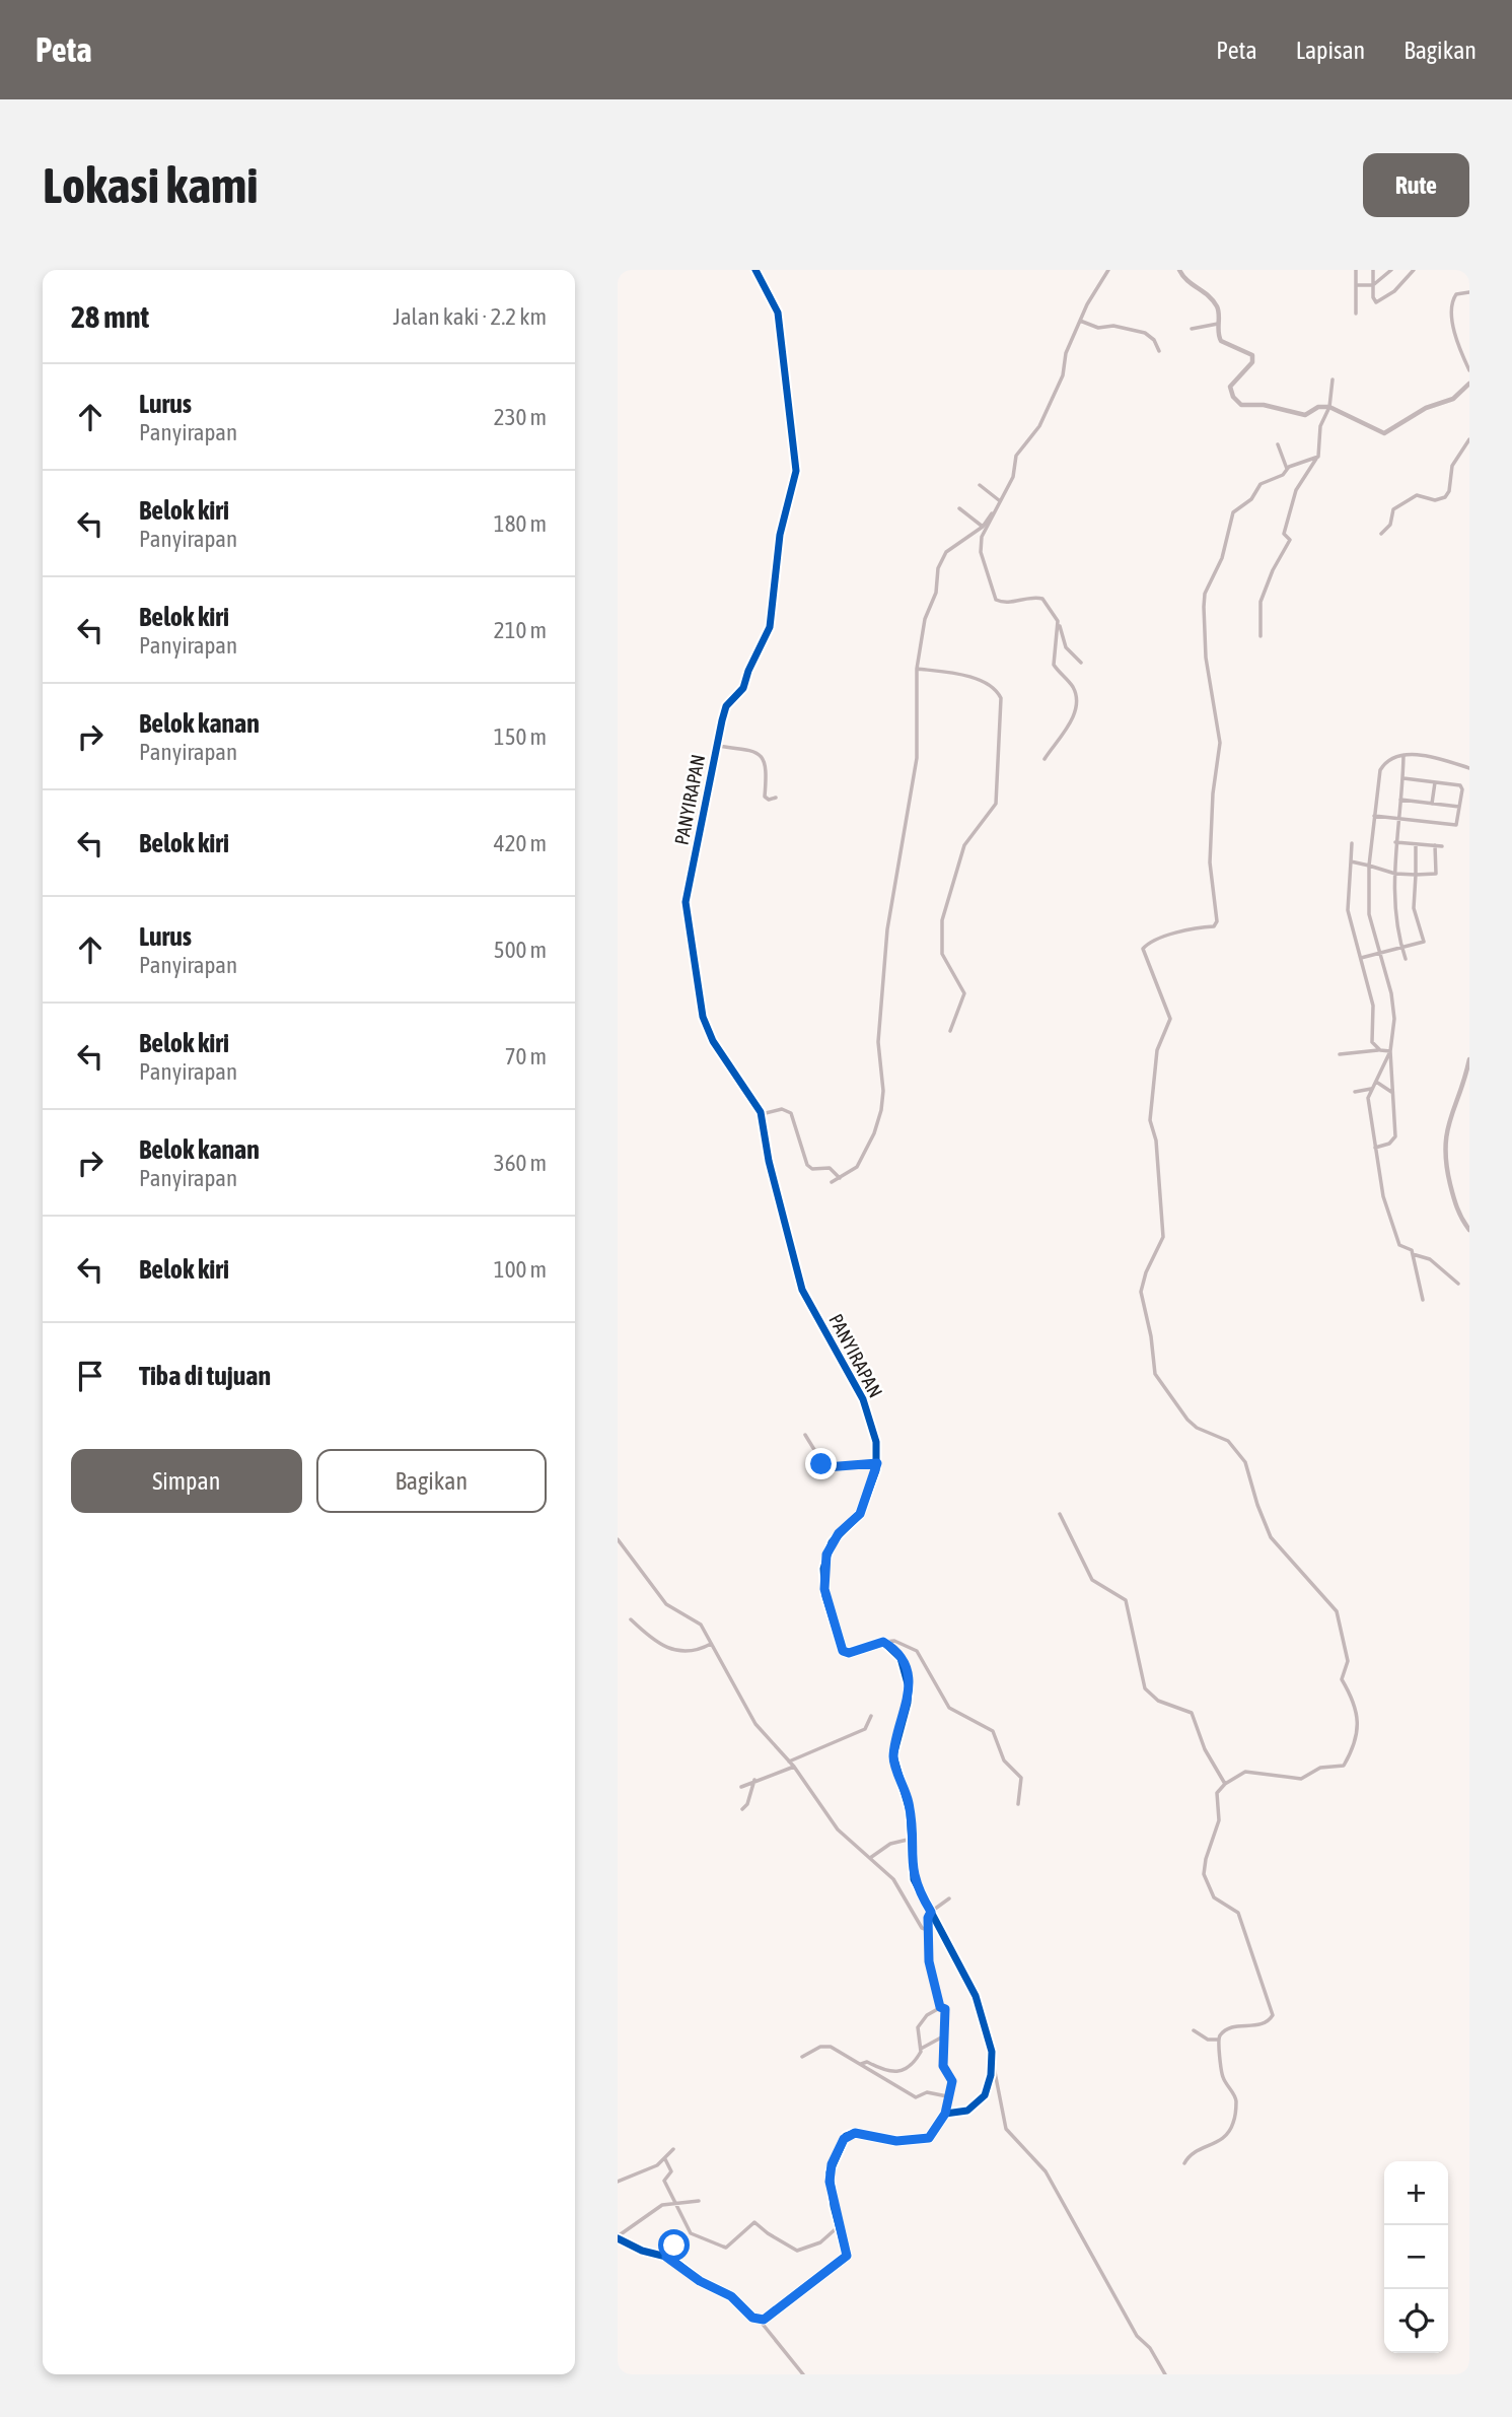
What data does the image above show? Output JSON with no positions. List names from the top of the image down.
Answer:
{
  "streets": {
    "street": ["PANYIRAPAN"]
  },
  "page": {
    "header": "Peta",
    "nav": ["Peta", "Lapisan", "Bagikan"],
    "buttons": [
      "Rute",
      ["Simpan", "Bagikan"]
    ],
    "title": "Lokasi kami",
    "heading": ["28 mnt", "Jalan kaki · 2.2 km"],
    "list": [
      ["Lurus", "Panyirapan", "230 m"],
      ["Belok kiri", "Panyirapan", "180 m"],
      ["Belok kiri", "Panyirapan", "210 m"],
      ["Belok kanan", "Panyirapan", "150 m"],
      ["Belok kiri", "420 m"],
      ["Lurus", "Panyirapan", "500 m"],
      ["Belok kiri", "Panyirapan", "70 m"],
      ["Belok kanan", "Panyirapan", "360 m"],
      ["Belok kiri", "100 m"],
      "Tiba di tujuan"
    ],
    "map_buttons": ["+", "−"]
  }
}
